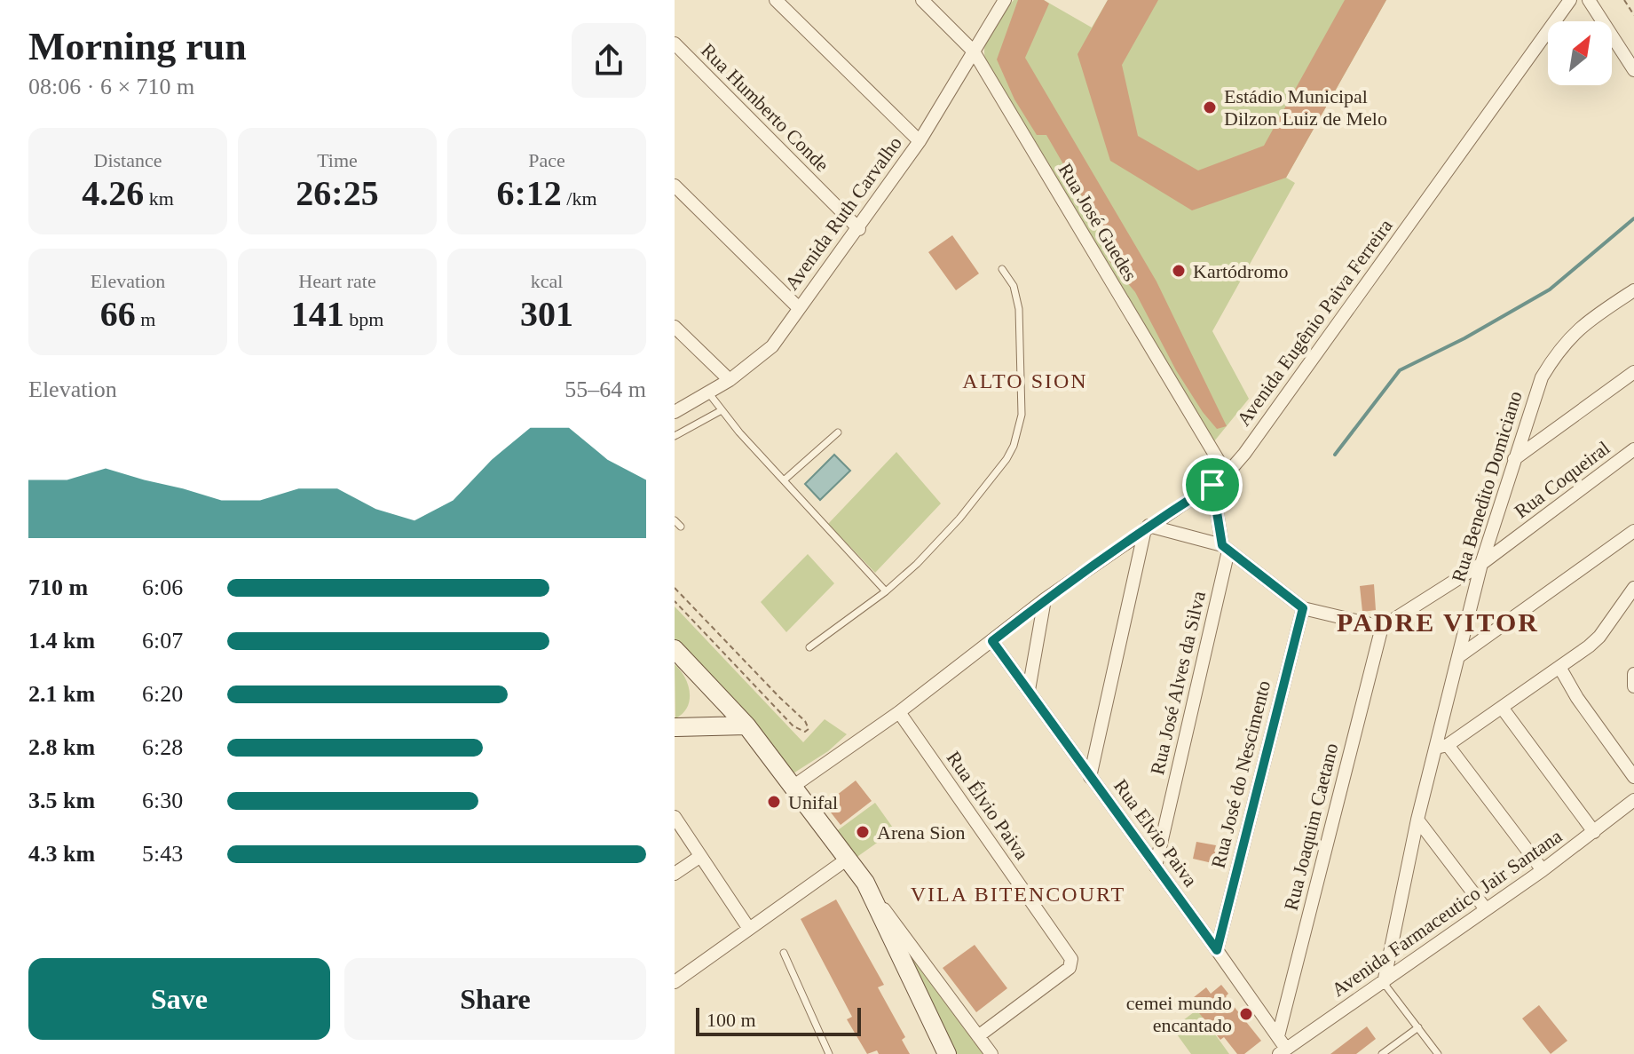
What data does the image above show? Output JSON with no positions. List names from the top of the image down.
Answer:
{
  "streets": {
    "street": [
      "Rua Humberto Conde",
      "Avenida Ruth Carvalho",
      "Rua José Guedes",
      "Avenida Eugênio Paiva Ferreira",
      "Rua Coqueiral",
      "Rua Benedito Domiciano",
      "Rua José Alves da Silva",
      "Rua José do Nescimento",
      "Rua Élvio Paiva",
      "Rua Joaquim Caetano",
      "Rua Elvio Paiva",
      "Avenida Farmaceutico Jair Santana"
    ]
  },
  "crossings": [
    ["Rua Humberto Conde", "Avenida Ruth Carvalho"],
    ["Avenida Ruth Carvalho", "Rua José Guedes"],
    ["Rua José Guedes", "Avenida Eugênio Paiva Ferreira"],
    ["Avenida Eugênio Paiva Ferreira", "Rua Élvio Paiva"],
    ["Avenida Eugênio Paiva Ferreira", "Rua Elvio Paiva"],
    ["Rua Coqueiral", "Rua Benedito Domiciano"],
    ["Rua Coqueiral", "Rua Joaquim Caetano"],
    ["Rua Benedito Domiciano", "Avenida Farmaceutico Jair Santana"],
    ["Rua José Alves da Silva", "Rua Elvio Paiva"],
    ["Rua José do Nescimento", "Rua Elvio Paiva"],
    ["Rua Joaquim Caetano", "Rua Elvio Paiva"],
    ["Rua Elvio Paiva", "Avenida Farmaceutico Jair Santana"]
  ],
  "districts": ["ALTO SION", "PADRE VITOR", "VILA BITENCOURT"],
  "places": [
    "Estádio Municipal Dilzon Luiz de Melo",
    "Kartódromo",
    "Unifal",
    "Arena Sion",
    "cemei mundo encantado"
  ],
  "scale_bar": "100 m",
  "north": "top right",
  "page": {
    "heading": ["Morning run", "08:06 · 6 × 710 m"],
    "stats": [
      ["Distance", "4.26 km"],
      ["Time", "26:25"],
      ["Pace", "6:12 /km"],
      ["Elevation", "66 m"],
      ["Heart rate", "141 bpm"],
      ["kcal", "301"]
    ],
    "chart": ["Elevation", "55–64 m"],
    "list": [
      {
        "name": "710 m",
        "note": "6:06"
      },
      {
        "name": "1.4 km",
        "note": "6:07"
      },
      {
        "name": "2.1 km",
        "note": "6:20"
      },
      {
        "name": "2.8 km",
        "note": "6:28"
      },
      {
        "name": "3.5 km",
        "note": "6:30"
      },
      {
        "name": "4.3 km",
        "note": "5:43"
      }
    ],
    "buttons": ["Save", "Share"],
    "scale": "100 m"
  }
}
